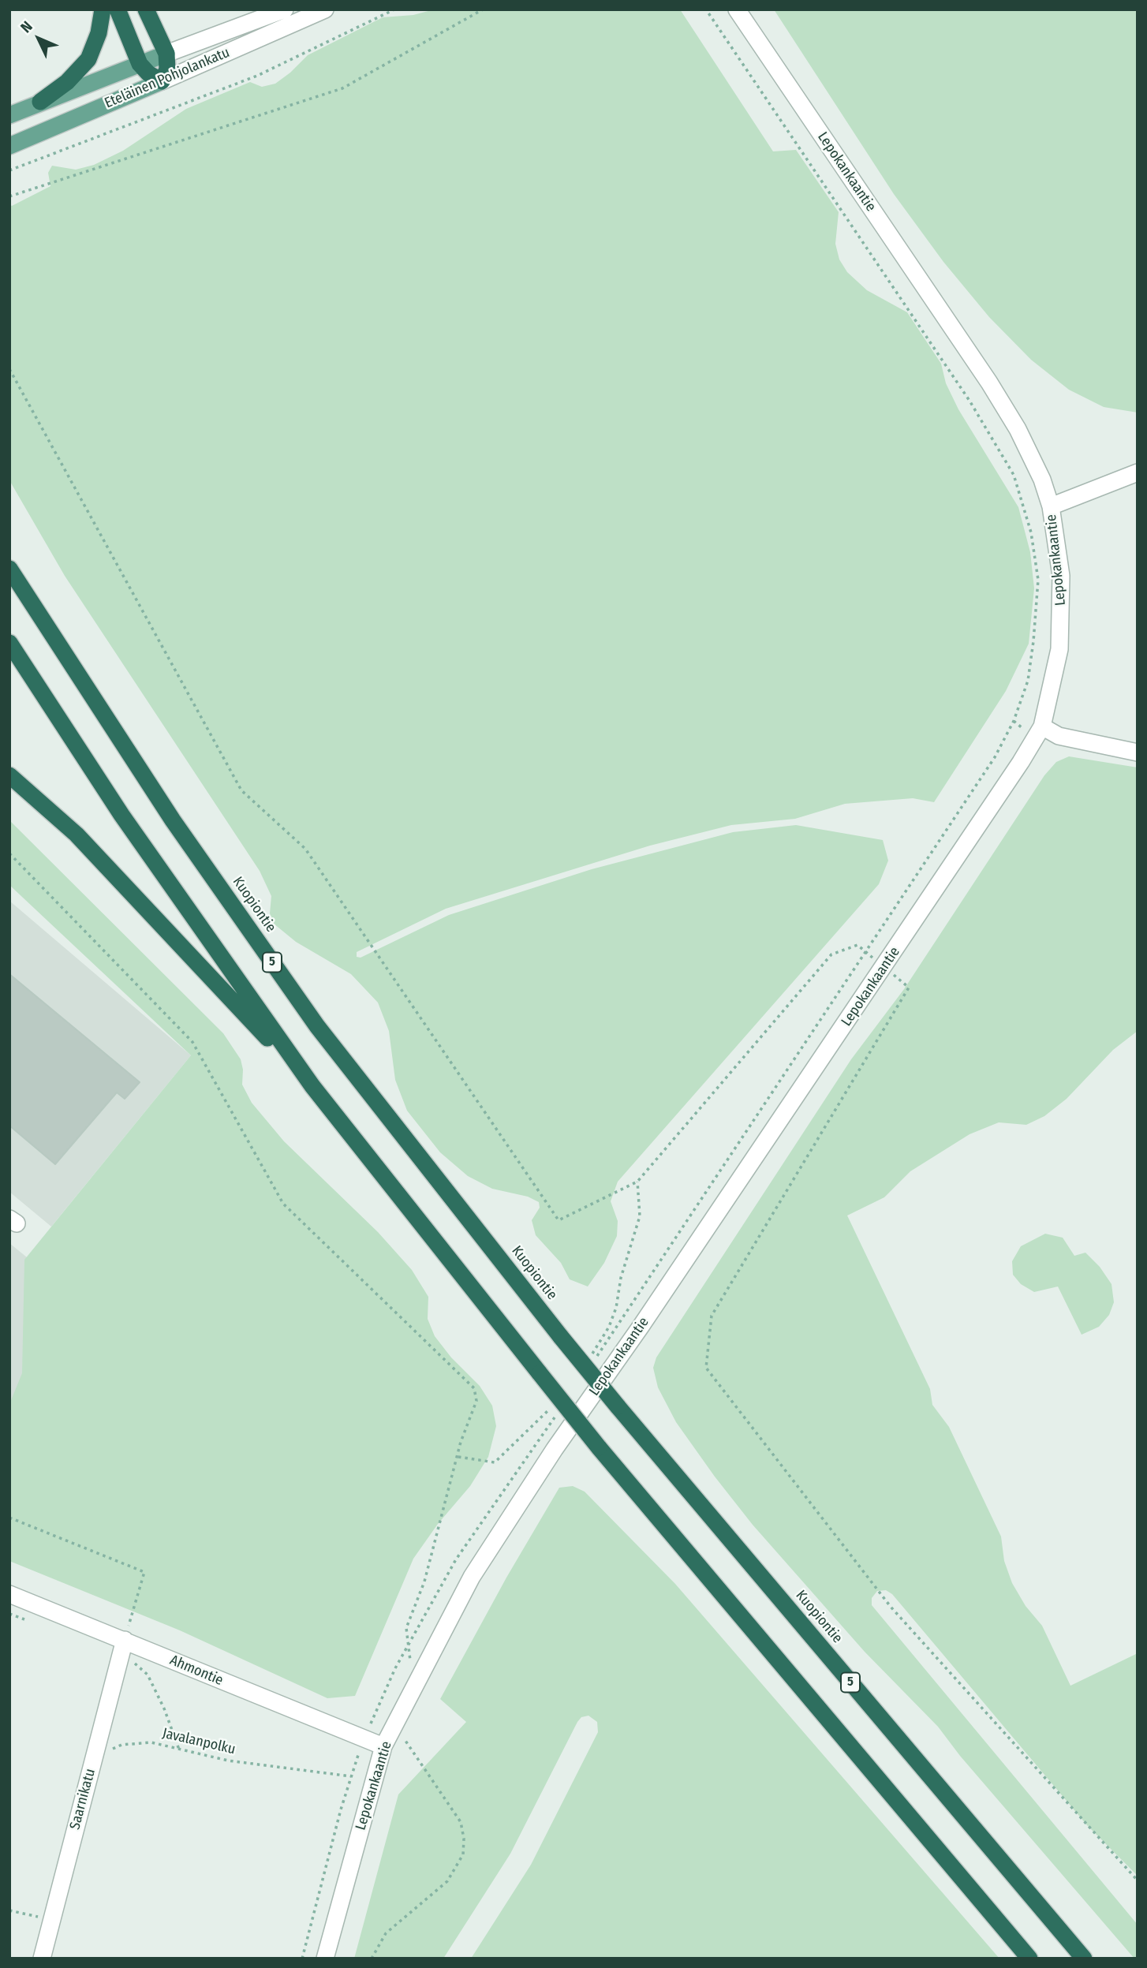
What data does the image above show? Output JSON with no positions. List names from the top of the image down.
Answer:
{
  "streets": {
    "highway": ["Kuopiontie", "5"],
    "main road": ["Eteläinen Pohjolankatu"],
    "street": ["Lepokankaantie", "Ahmontie", "Saarnikatu"],
    "path": ["Javalanpolku"]
  },
  "crossings": [
    ["Lepokankaantie", "Ahmontie"],
    ["Ahmontie", "Saarnikatu"]
  ],
  "north": "top left"
}
